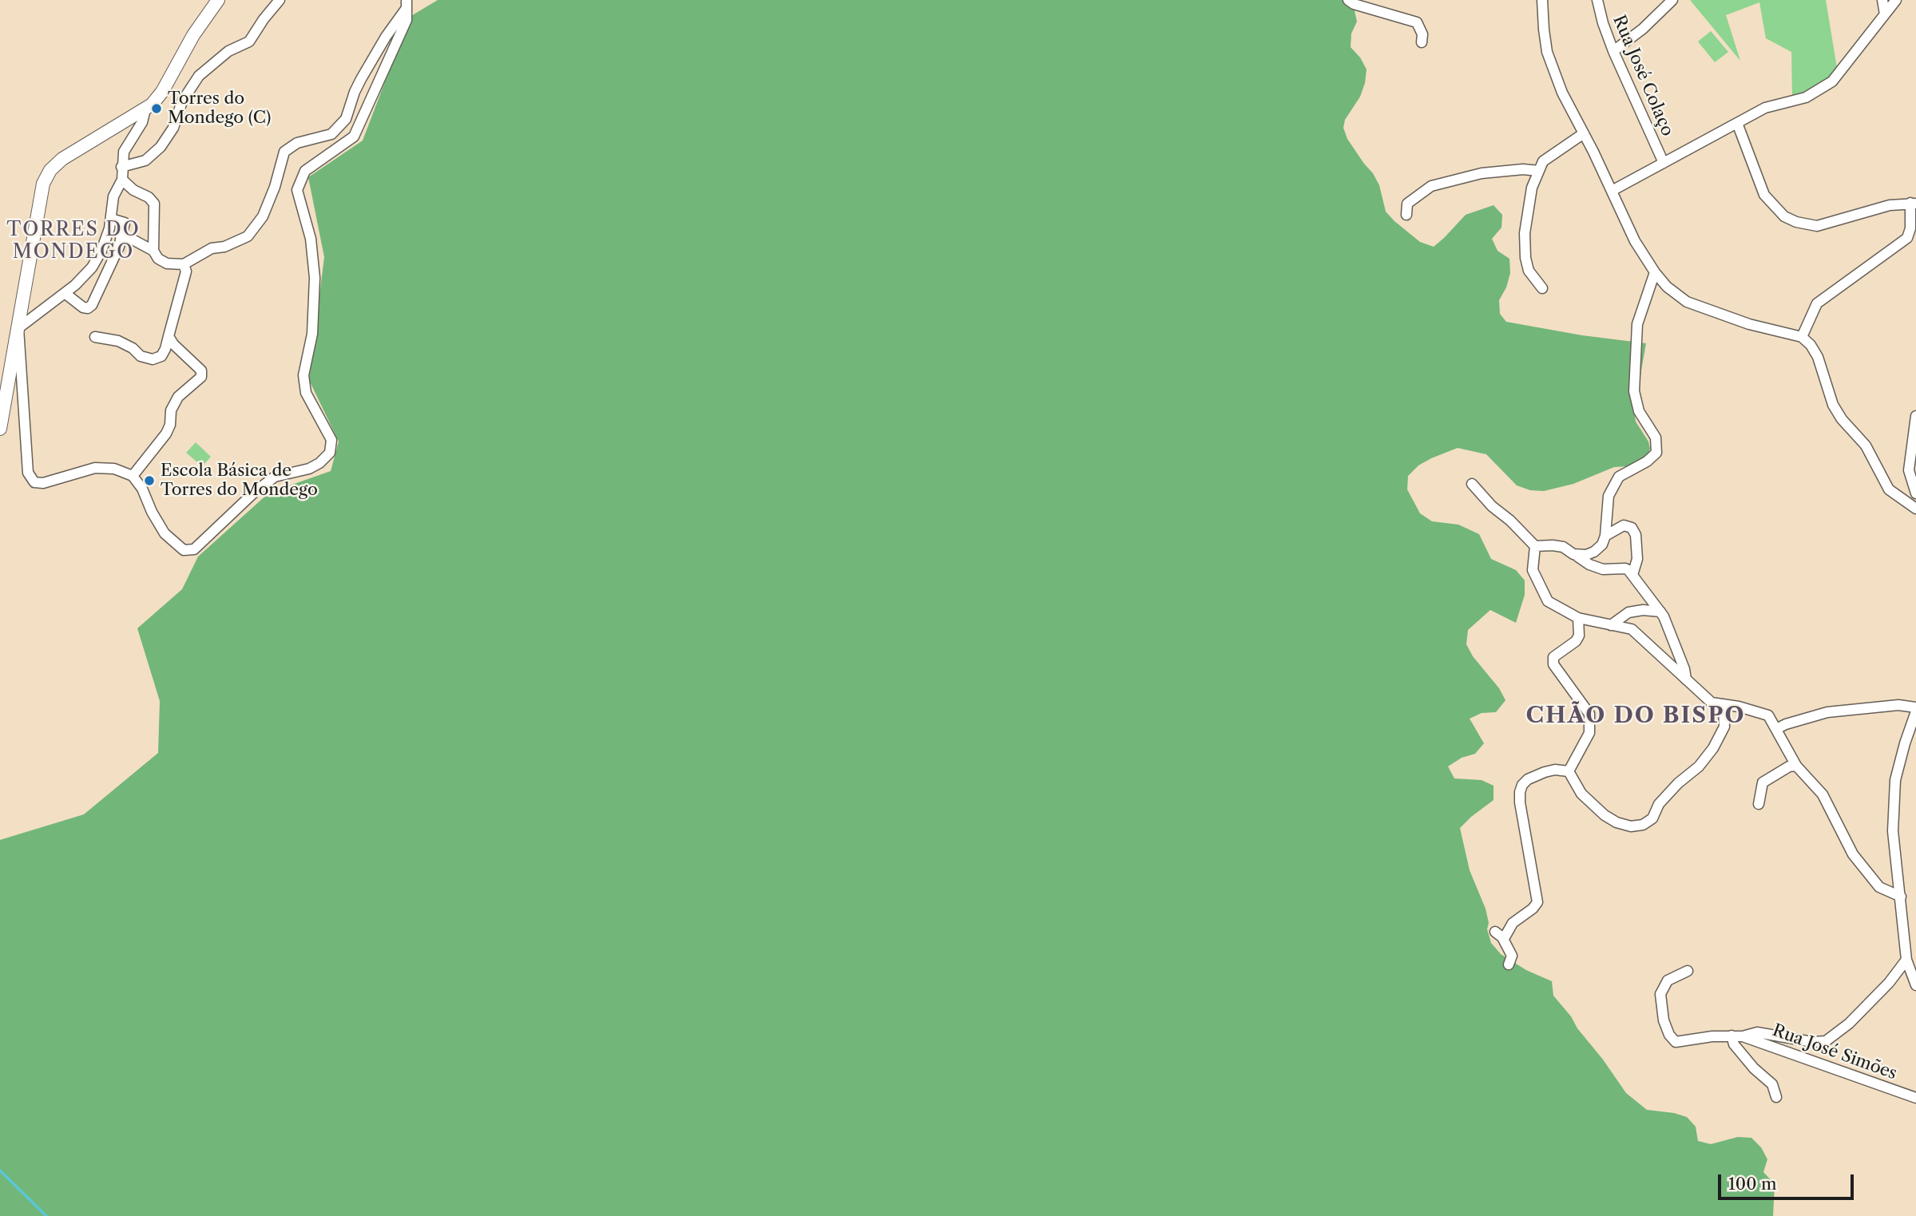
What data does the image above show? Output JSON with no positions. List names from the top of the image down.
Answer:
{
  "streets": {
    "street": ["Rua José Colaço", "Rua José Simões"]
  },
  "districts": ["TORRES DO MONDEGO", "CHÃO DO BISPO"],
  "places": ["Torres do Mondego (C)", "Escola Básica de Torres do Mondego"],
  "scale_bar": "100 m"
}
